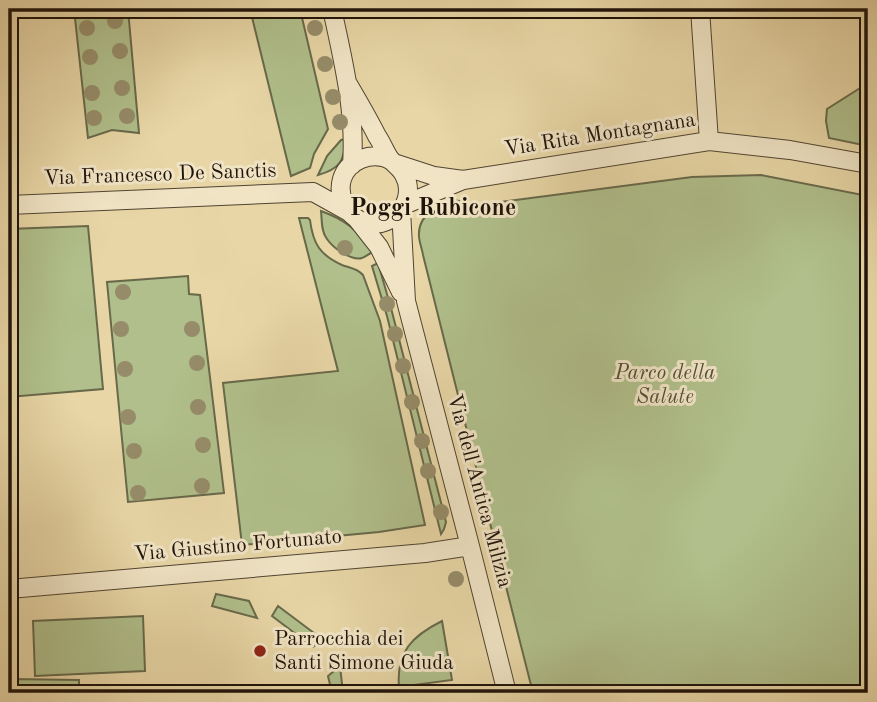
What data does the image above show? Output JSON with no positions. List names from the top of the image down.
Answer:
{
  "streets": {
    "street": [
      "Via Rita Montagnana",
      "Via Francesco De Sanctis",
      "Via dell'Antica Milizia",
      "Via Giustino Fortunato"
    ]
  },
  "crossings": [
    ["Via Rita Montagnana", "Via dell'Antica Milizia"],
    ["Via dell'Antica Milizia", "Via Giustino Fortunato"]
  ],
  "districts": ["Poggi Rubicone"],
  "parks": ["Parco della Salute"],
  "places": ["Parrocchia dei Santi Simone Giuda"]
}
